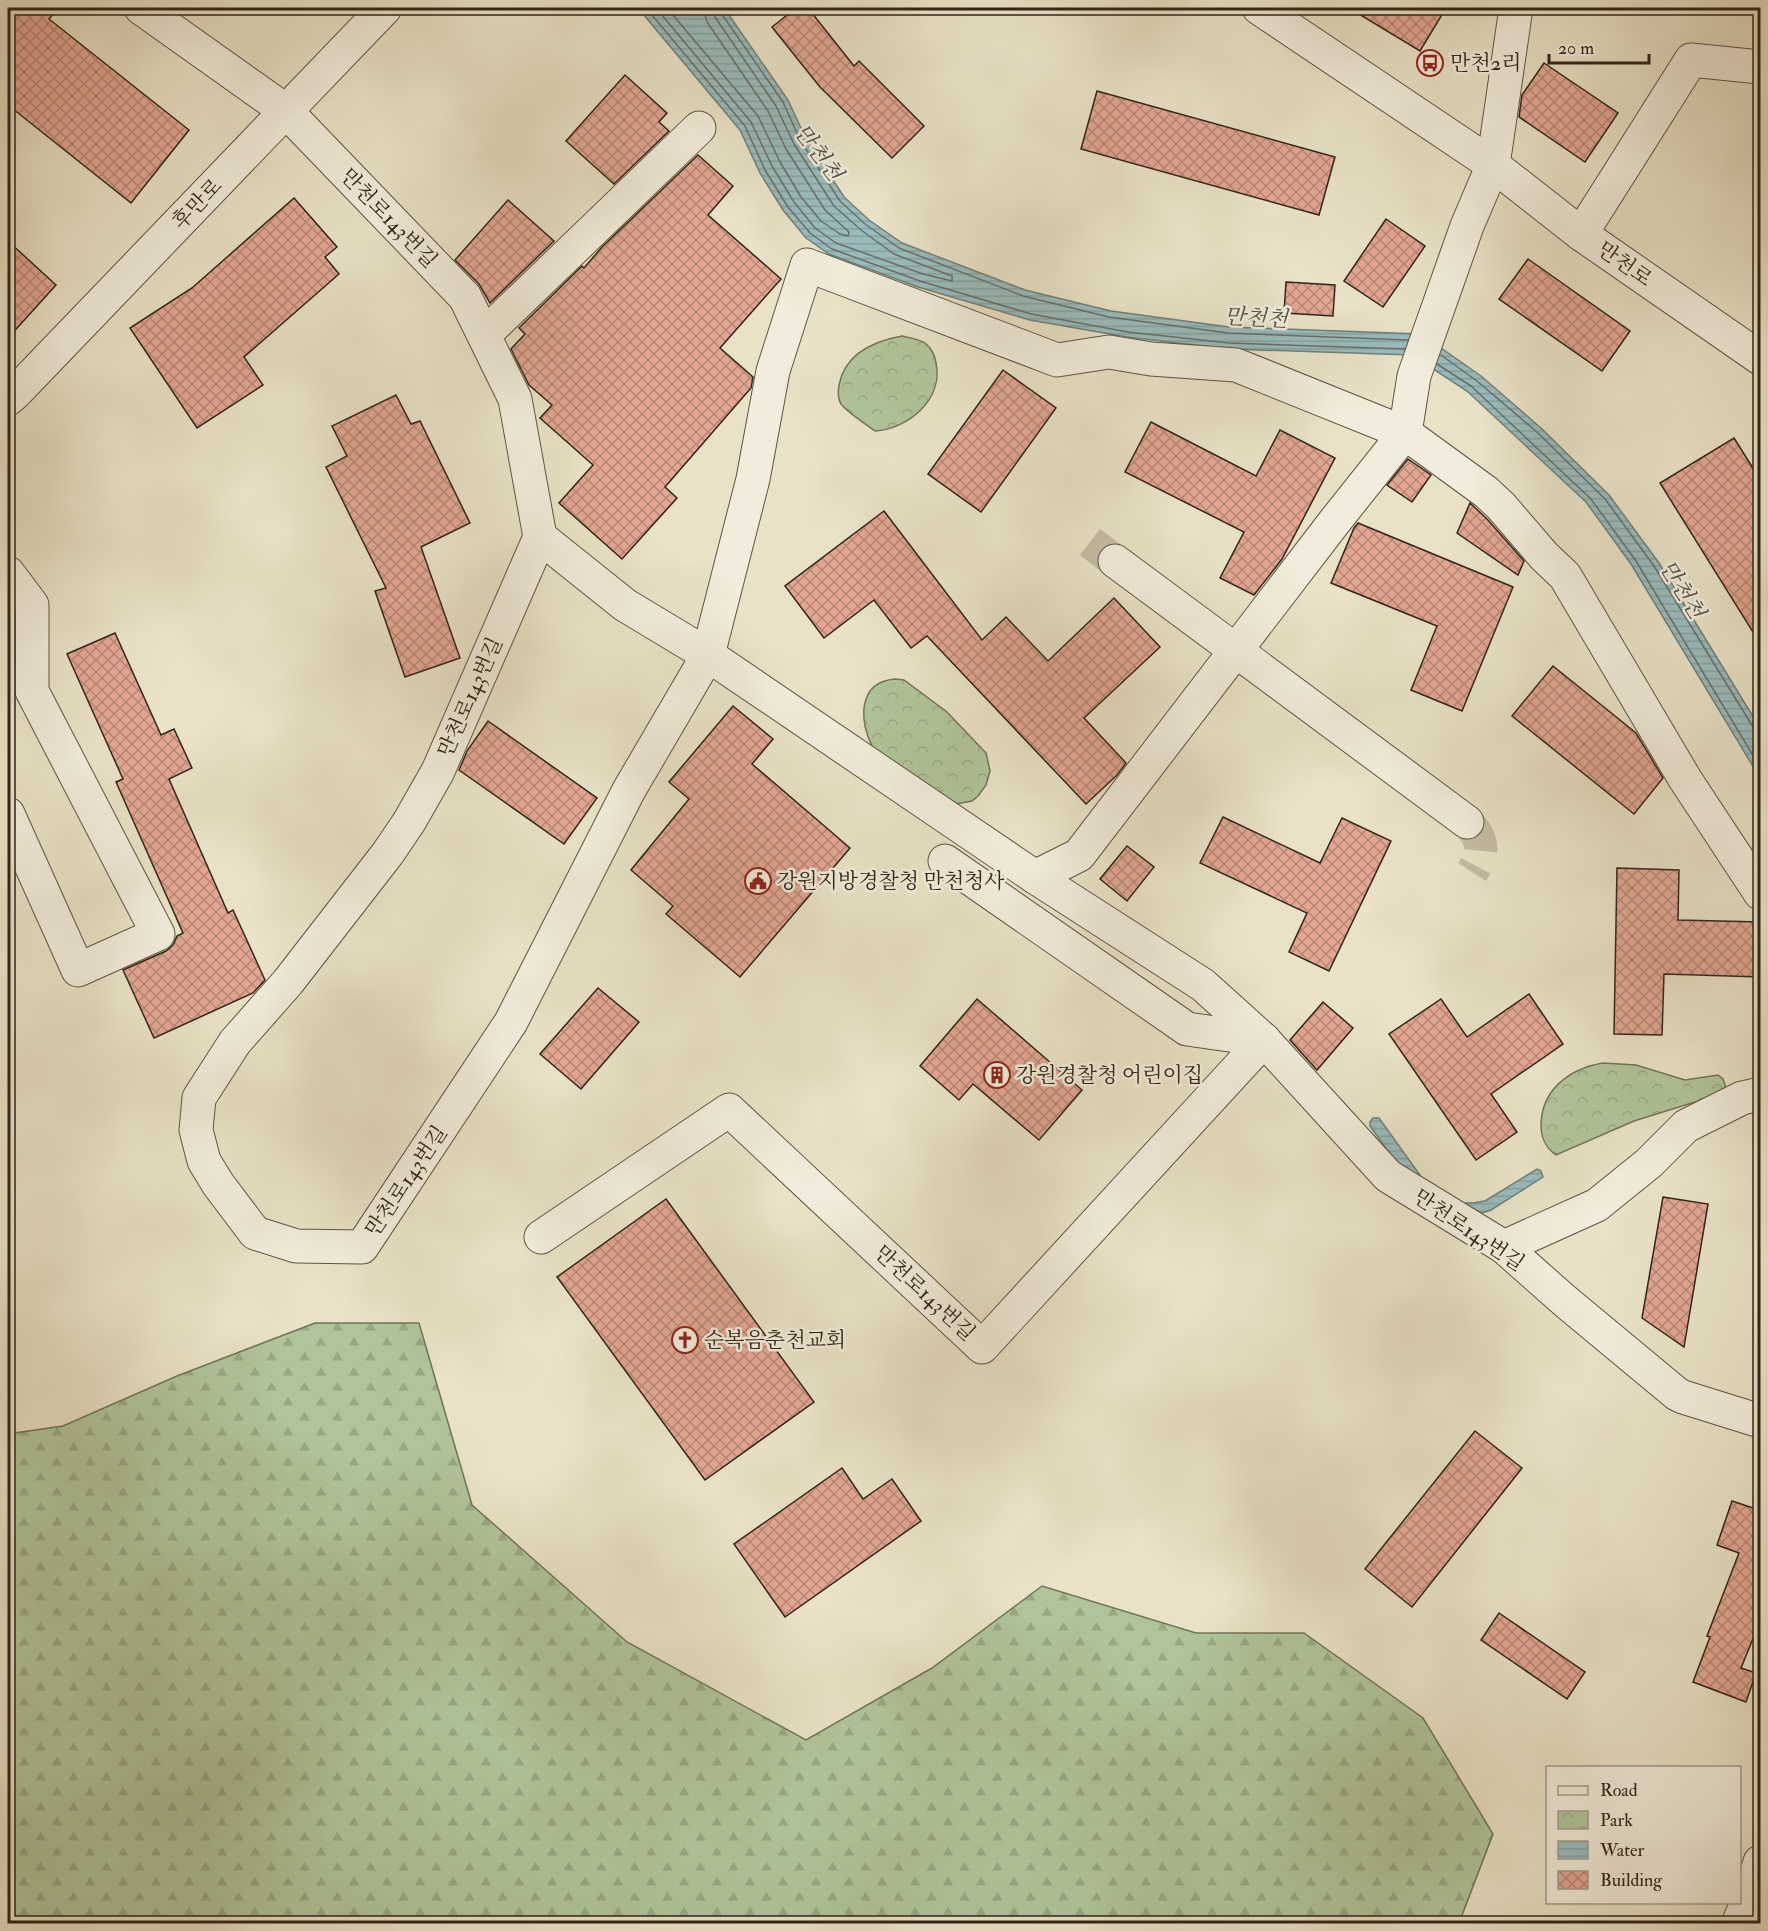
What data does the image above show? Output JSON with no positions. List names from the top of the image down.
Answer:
{
  "streets": {
    "street": ["후만로", "만천로143번길", "만천로"]
  },
  "crossings": [
    ["후만로", "만천로143번길"]
  ],
  "water": ["만천천"],
  "places": {
    "bus stop": ["만천2리"],
    "public building": ["강원지방경찰청 만천청사"],
    "building": ["강원경찰청 어린이집"],
    "church": ["순복음춘천교회"]
  },
  "legend": [
    "Road",
    "Park",
    "Water",
    "Building"
  ],
  "scale_bar": "20 m"
}
